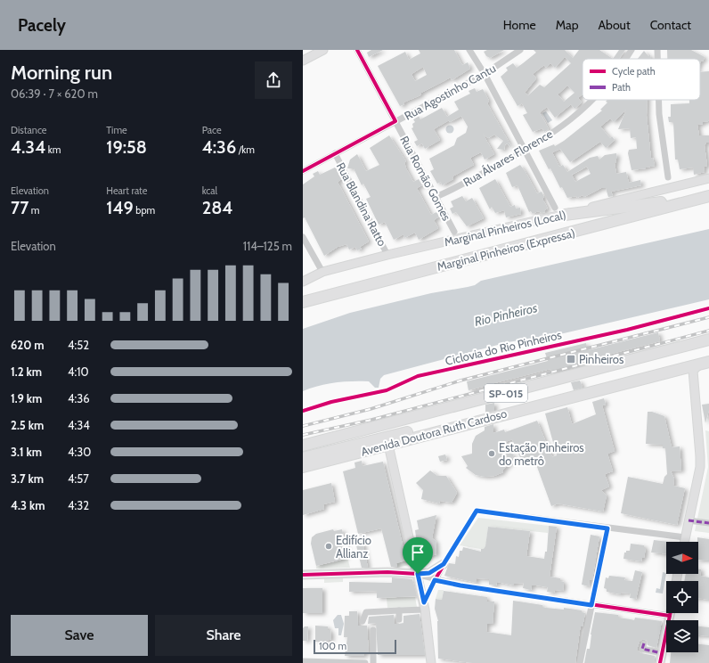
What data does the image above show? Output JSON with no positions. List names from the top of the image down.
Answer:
{
  "streets": {
    "highway": ["Marginal Pinheiros (Expressa)", "SP-015", "Avenida Doutora Ruth Cardoso"],
    "main road": ["Marginal Pinheiros (Local)"],
    "street": [
      "Rua Agostinho Cantu",
      "Rua Álvares Florence",
      "Rua Romão Gomes",
      "Rua Blandina Ratto"
    ],
    "cycle path": ["Ciclovia do Rio Pinheiros"]
  },
  "crossings": [
    ["Rua Agostinho Cantu", "Rua Romão Gomes"],
    ["Rua Agostinho Cantu", "Rua Blandina Ratto"],
    ["Rua Álvares Florence", "Rua Romão Gomes"],
    ["Rua Blandina Ratto", "Marginal Pinheiros (Local)"]
  ],
  "water": ["Rio Pinheiros"],
  "places": {
    "transit": ["Pinheiros"],
    "other": ["Estação Pinheiros do metrô", "Edifício Allianz"]
  },
  "legend": ["Cycle path", "Path"],
  "scale_bar": "100 m",
  "north": "right",
  "page": {
    "header": "Pacely",
    "nav": [
      "Home",
      "Map",
      "About",
      "Contact"
    ],
    "heading": ["Morning run", "06:39 · 7 × 620 m"],
    "stats": [
      ["Distance", "4.34 km"],
      ["Time", "19:58"],
      ["Pace", "4:36 /km"],
      ["Elevation", "77 m"],
      ["Heart rate", "149 bpm"],
      ["kcal", "284"]
    ],
    "chart": ["Elevation", "114–125 m"],
    "list": [
      {
        "name": "620 m",
        "note": "4:52"
      },
      {
        "name": "1.2 km",
        "note": "4:10"
      },
      {
        "name": "1.9 km",
        "note": "4:36"
      },
      {
        "name": "2.5 km",
        "note": "4:34"
      },
      {
        "name": "3.1 km",
        "note": "4:30"
      },
      {
        "name": "3.7 km",
        "note": "4:57"
      },
      {
        "name": "4.3 km",
        "note": "4:32"
      }
    ],
    "buttons": ["Save", "Share"],
    "scale": "100 m"
  }
}
